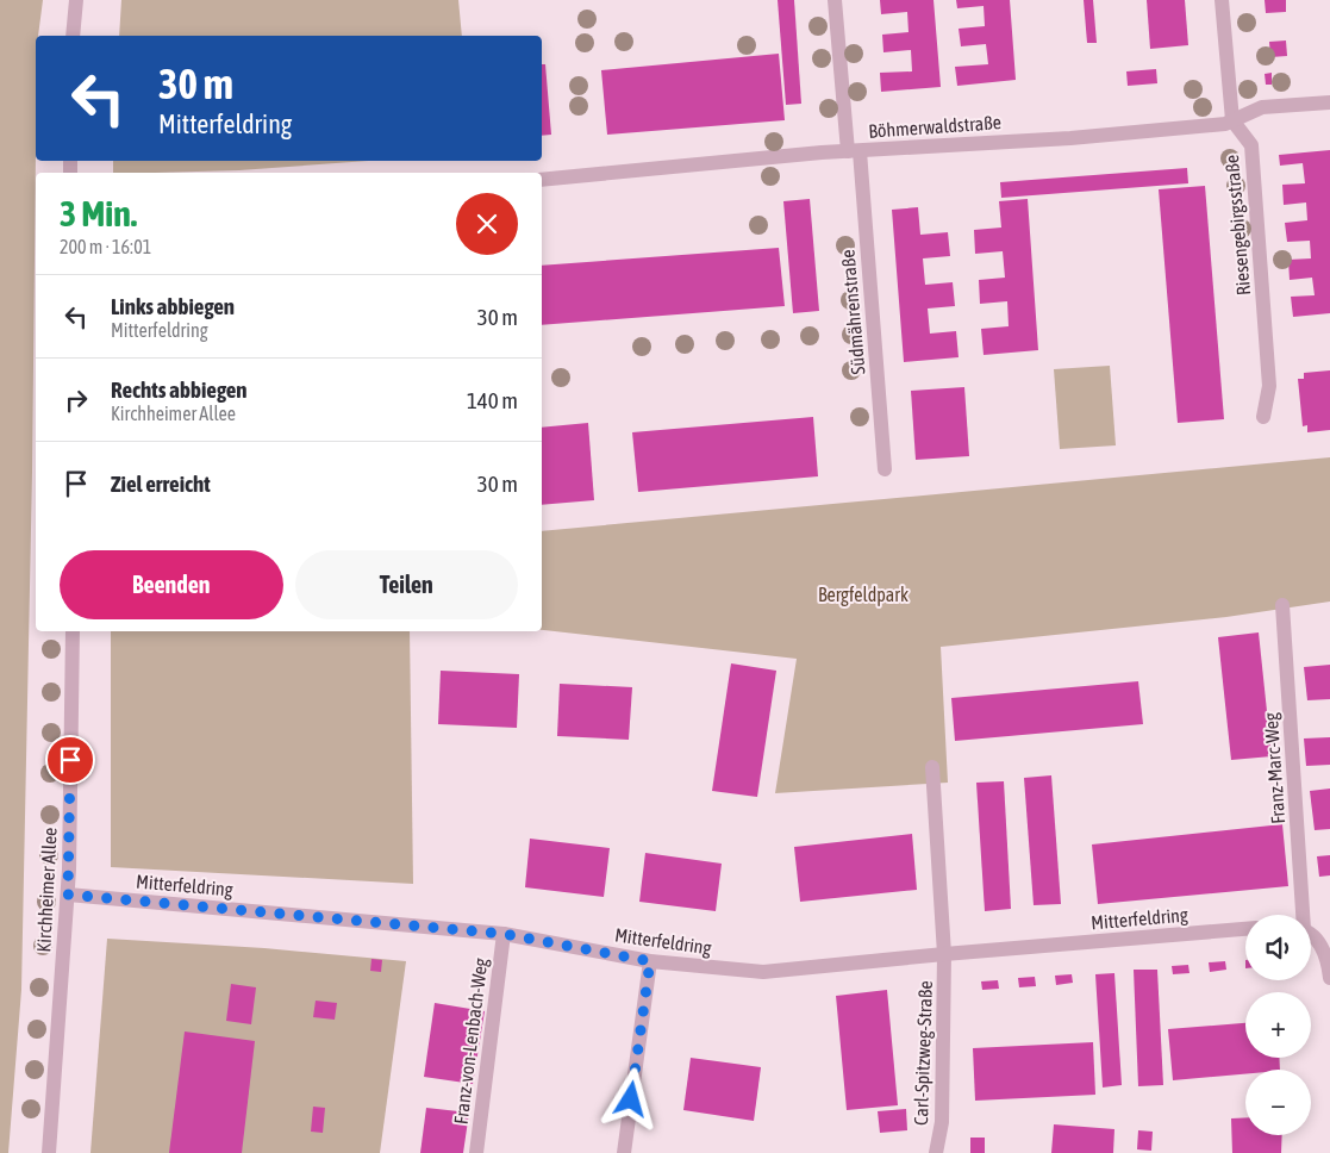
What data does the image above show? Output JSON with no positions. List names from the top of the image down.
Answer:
{
  "streets": {
    "street": [
      "Böhmerwaldstraße",
      "Riesengebirgsstraße",
      "Südmährenstraße",
      "Franz-Marc-Weg",
      "Mitterfeldring",
      "Kirchheimer Allee",
      "Franz-von-Lenbach-Weg",
      "Carl-Spitzweg-Straße"
    ]
  },
  "crossings": [
    ["Böhmerwaldstraße", "Riesengebirgsstraße"],
    ["Böhmerwaldstraße", "Südmährenstraße"],
    ["Mitterfeldring", "Kirchheimer Allee"],
    ["Mitterfeldring", "Franz-von-Lenbach-Weg"],
    ["Mitterfeldring", "Carl-Spitzweg-Straße"]
  ],
  "parks": ["Bergfeldpark"],
  "page": {
    "turn": ["30 m", "Mitterfeldring"],
    "heading": ["3 Min.", "200 m · 16:01"],
    "list": [
      {
        "name": "Links abbiegen",
        "note": "Mitterfeldring",
        "value": "30 m"
      },
      {
        "name": "Rechts abbiegen",
        "note": "Kirchheimer Allee",
        "value": "140 m"
      },
      {
        "name": "Ziel erreicht",
        "value": "30 m"
      }
    ],
    "buttons": ["Beenden", "Teilen"],
    "map_buttons": ["+", "−"]
  }
}
